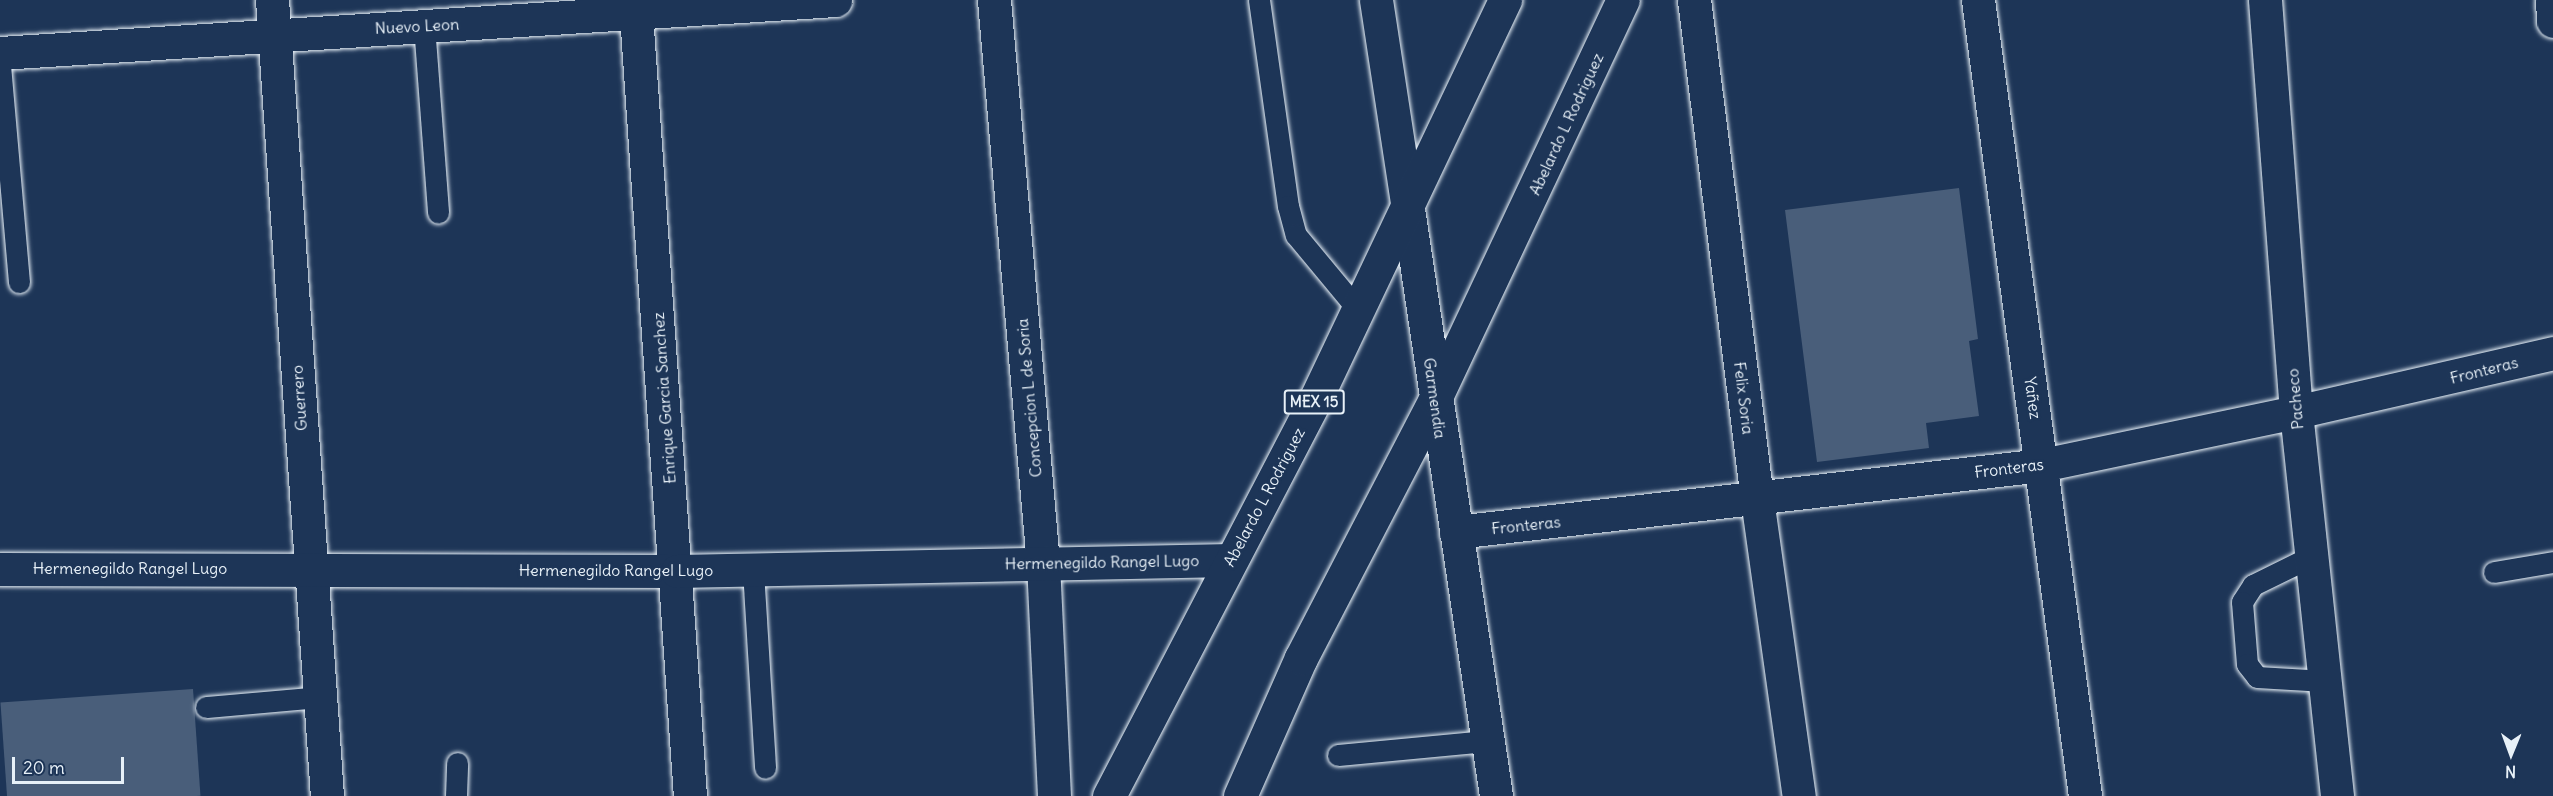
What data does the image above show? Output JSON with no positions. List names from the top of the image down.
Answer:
{
  "streets": {
    "street": [
      "Nuevo Leon",
      "Abelardo L Rodriguez",
      "Fronteras",
      "Guerrero",
      "Enrique Garcia Sanchez",
      "Concepcion L de Soria",
      "Garmendia",
      "Felix Soria",
      "Yañez",
      "Pacheco",
      "MEX 15",
      "Hermenegildo Rangel Lugo"
    ]
  },
  "crossings": [
    ["Nuevo Leon", "Guerrero"],
    ["Nuevo Leon", "Enrique Garcia Sanchez"],
    ["Abelardo L Rodriguez", "Garmendia"],
    ["Abelardo L Rodriguez", "Hermenegildo Rangel Lugo"],
    ["Fronteras", "Garmendia"],
    ["Fronteras", "Felix Soria"],
    ["Fronteras", "Yañez"],
    ["Fronteras", "Pacheco"],
    ["Guerrero", "Hermenegildo Rangel Lugo"],
    ["Enrique Garcia Sanchez", "Hermenegildo Rangel Lugo"],
    ["Concepcion L de Soria", "Hermenegildo Rangel Lugo"]
  ],
  "scale_bar": "20 m",
  "north": "bottom"
}
